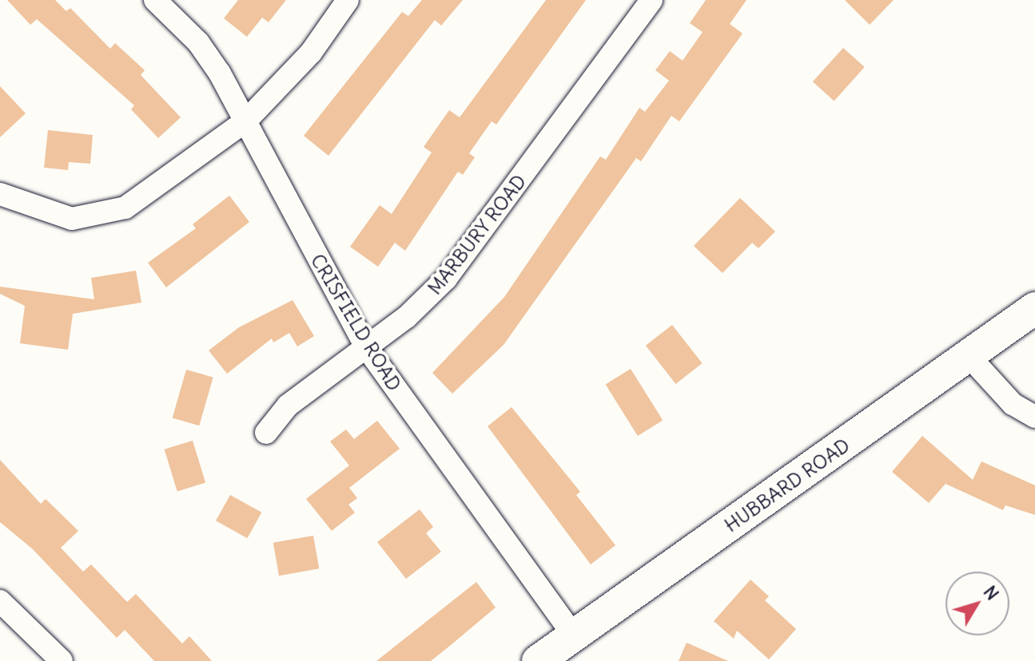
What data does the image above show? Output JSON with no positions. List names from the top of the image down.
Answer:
{
  "streets": {
    "main road": ["HUBBARD ROAD"],
    "street": ["MARBURY ROAD", "CRISFIELD ROAD"]
  },
  "crossings": [
    ["MARBURY ROAD", "CRISFIELD ROAD"],
    ["CRISFIELD ROAD", "HUBBARD ROAD"]
  ],
  "north": "top right"
}
